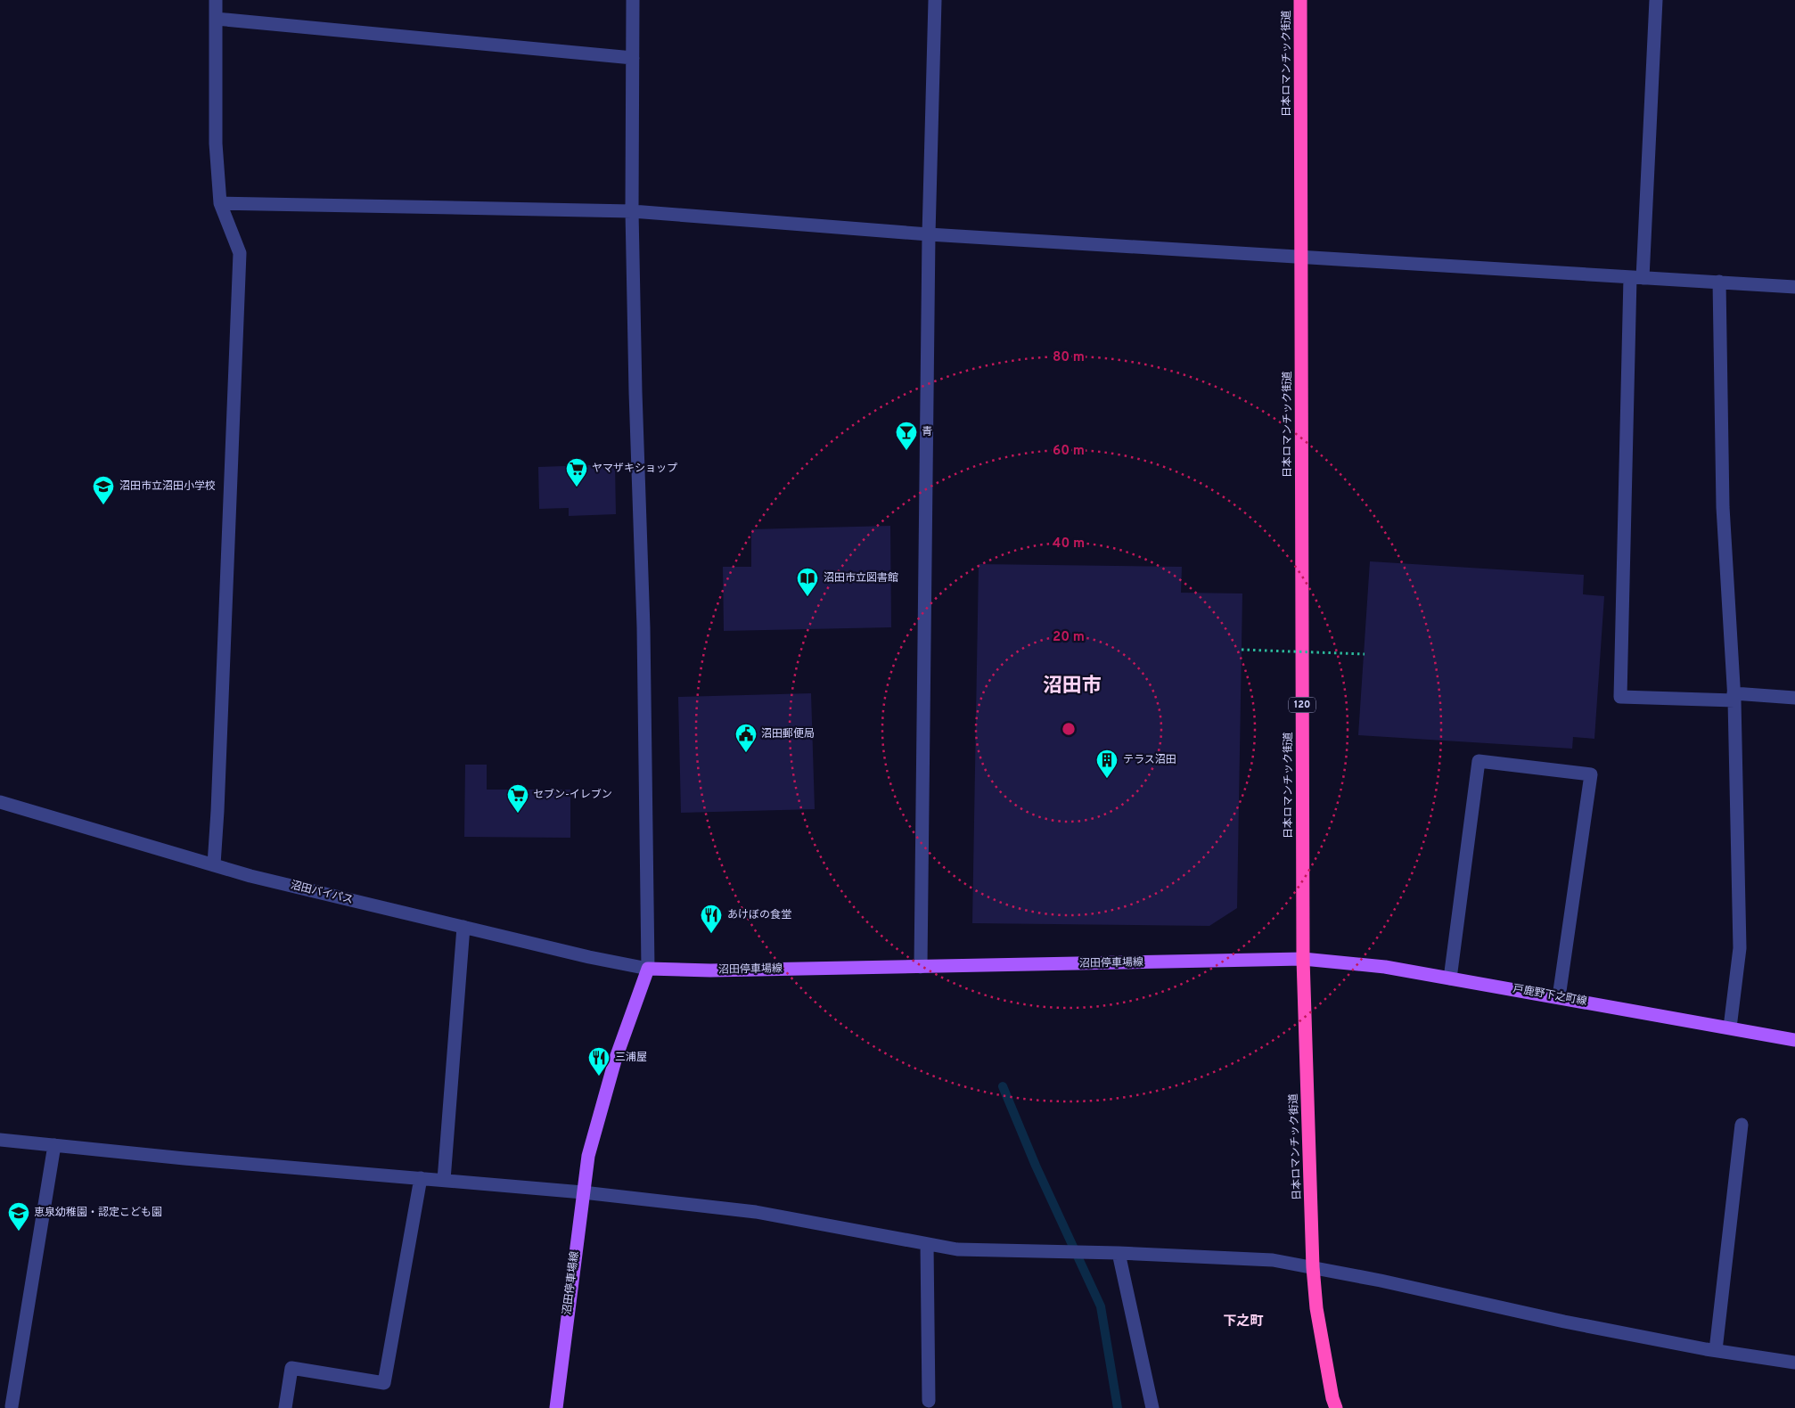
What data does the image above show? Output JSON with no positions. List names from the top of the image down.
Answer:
{
  "streets": {
    "highway": ["日本ロマンチック街道", "120"],
    "main road": ["沼田停車場線", "戸鹿野下之町線"],
    "street": ["沼田バイパス"]
  },
  "crossings": [
    ["日本ロマンチック街道", "沼田停車場線"],
    ["日本ロマンチック街道", "戸鹿野下之町線"],
    ["沼田バイパス", "沼田停車場線"],
    ["沼田停車場線", "戸鹿野下之町線"]
  ],
  "districts": ["沼田市", "下之町"],
  "places": {
    "bar": ["青"],
    "supermarket": ["ヤマザキショップ", "セブン-イレブン"],
    "school or university": ["沼田市立沼田小学校", "恵泉幼稚園・認定こども園"],
    "library": ["沼田市立図書館"],
    "public building": ["沼田郵便局"],
    "building": ["テラス沼田"],
    "restaurant": ["あけぼの食堂", "三浦屋"]
  },
  "rings": [
    "80 m",
    "60 m",
    "40 m",
    "20 m"
  ]
}
